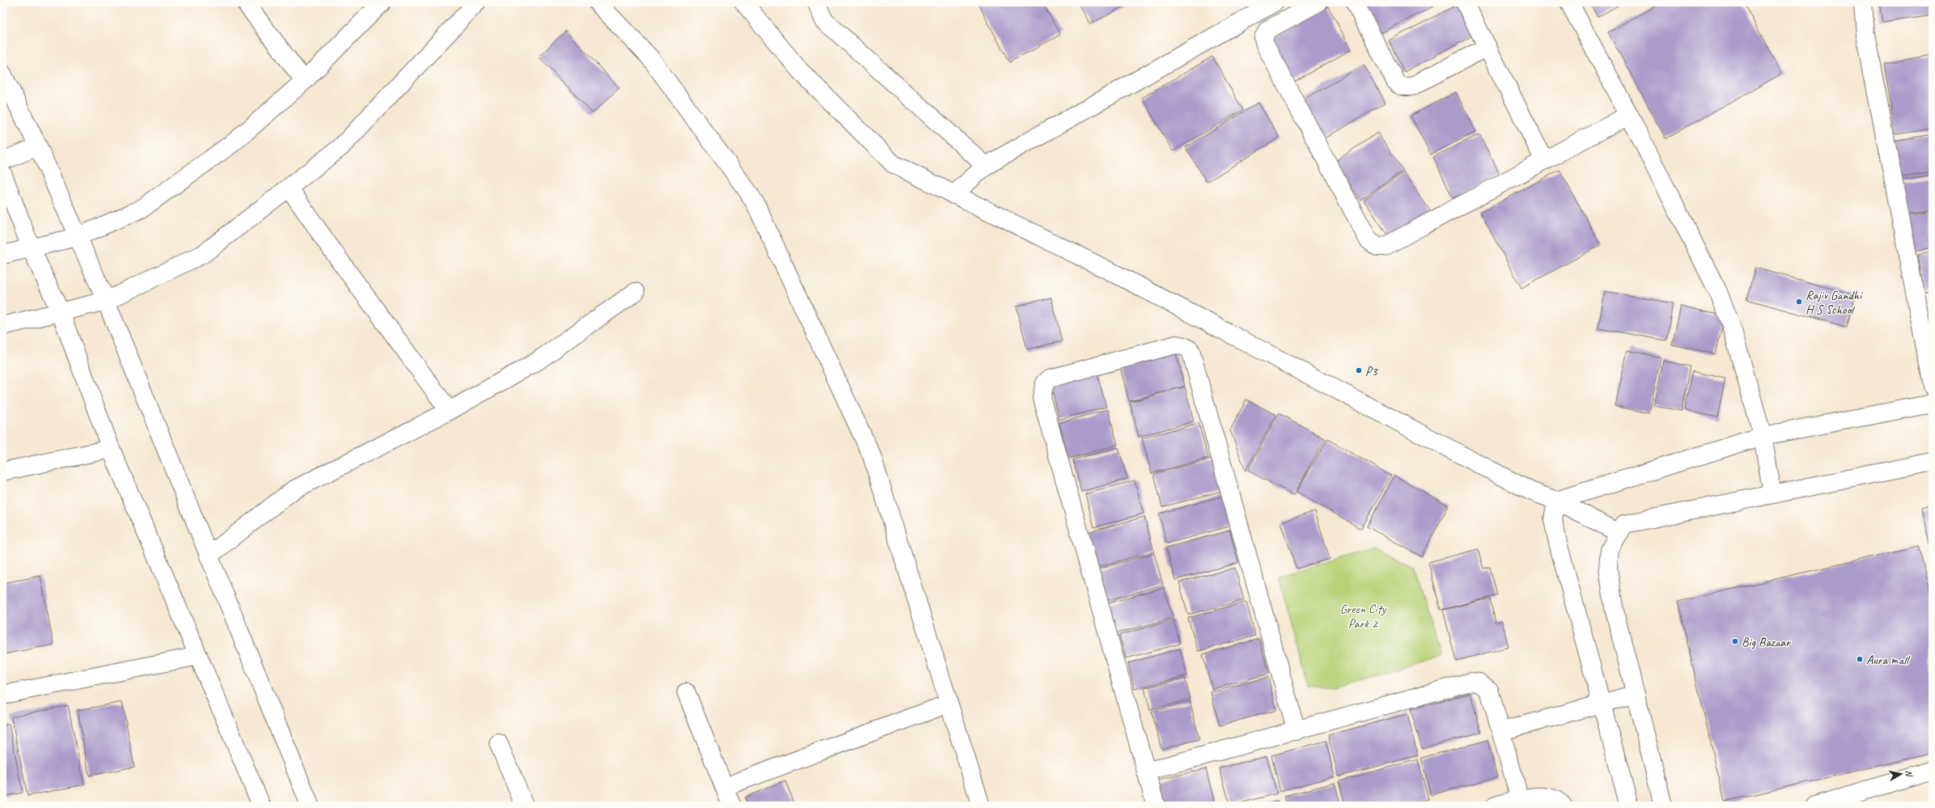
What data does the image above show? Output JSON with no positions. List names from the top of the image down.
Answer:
{
  "parks": ["Green City Park 2"],
  "places": [
    "Rajiv Gandhi H S School",
    "P3",
    "Big Bazaar",
    "Aura mall"
  ],
  "north": "right"
}
